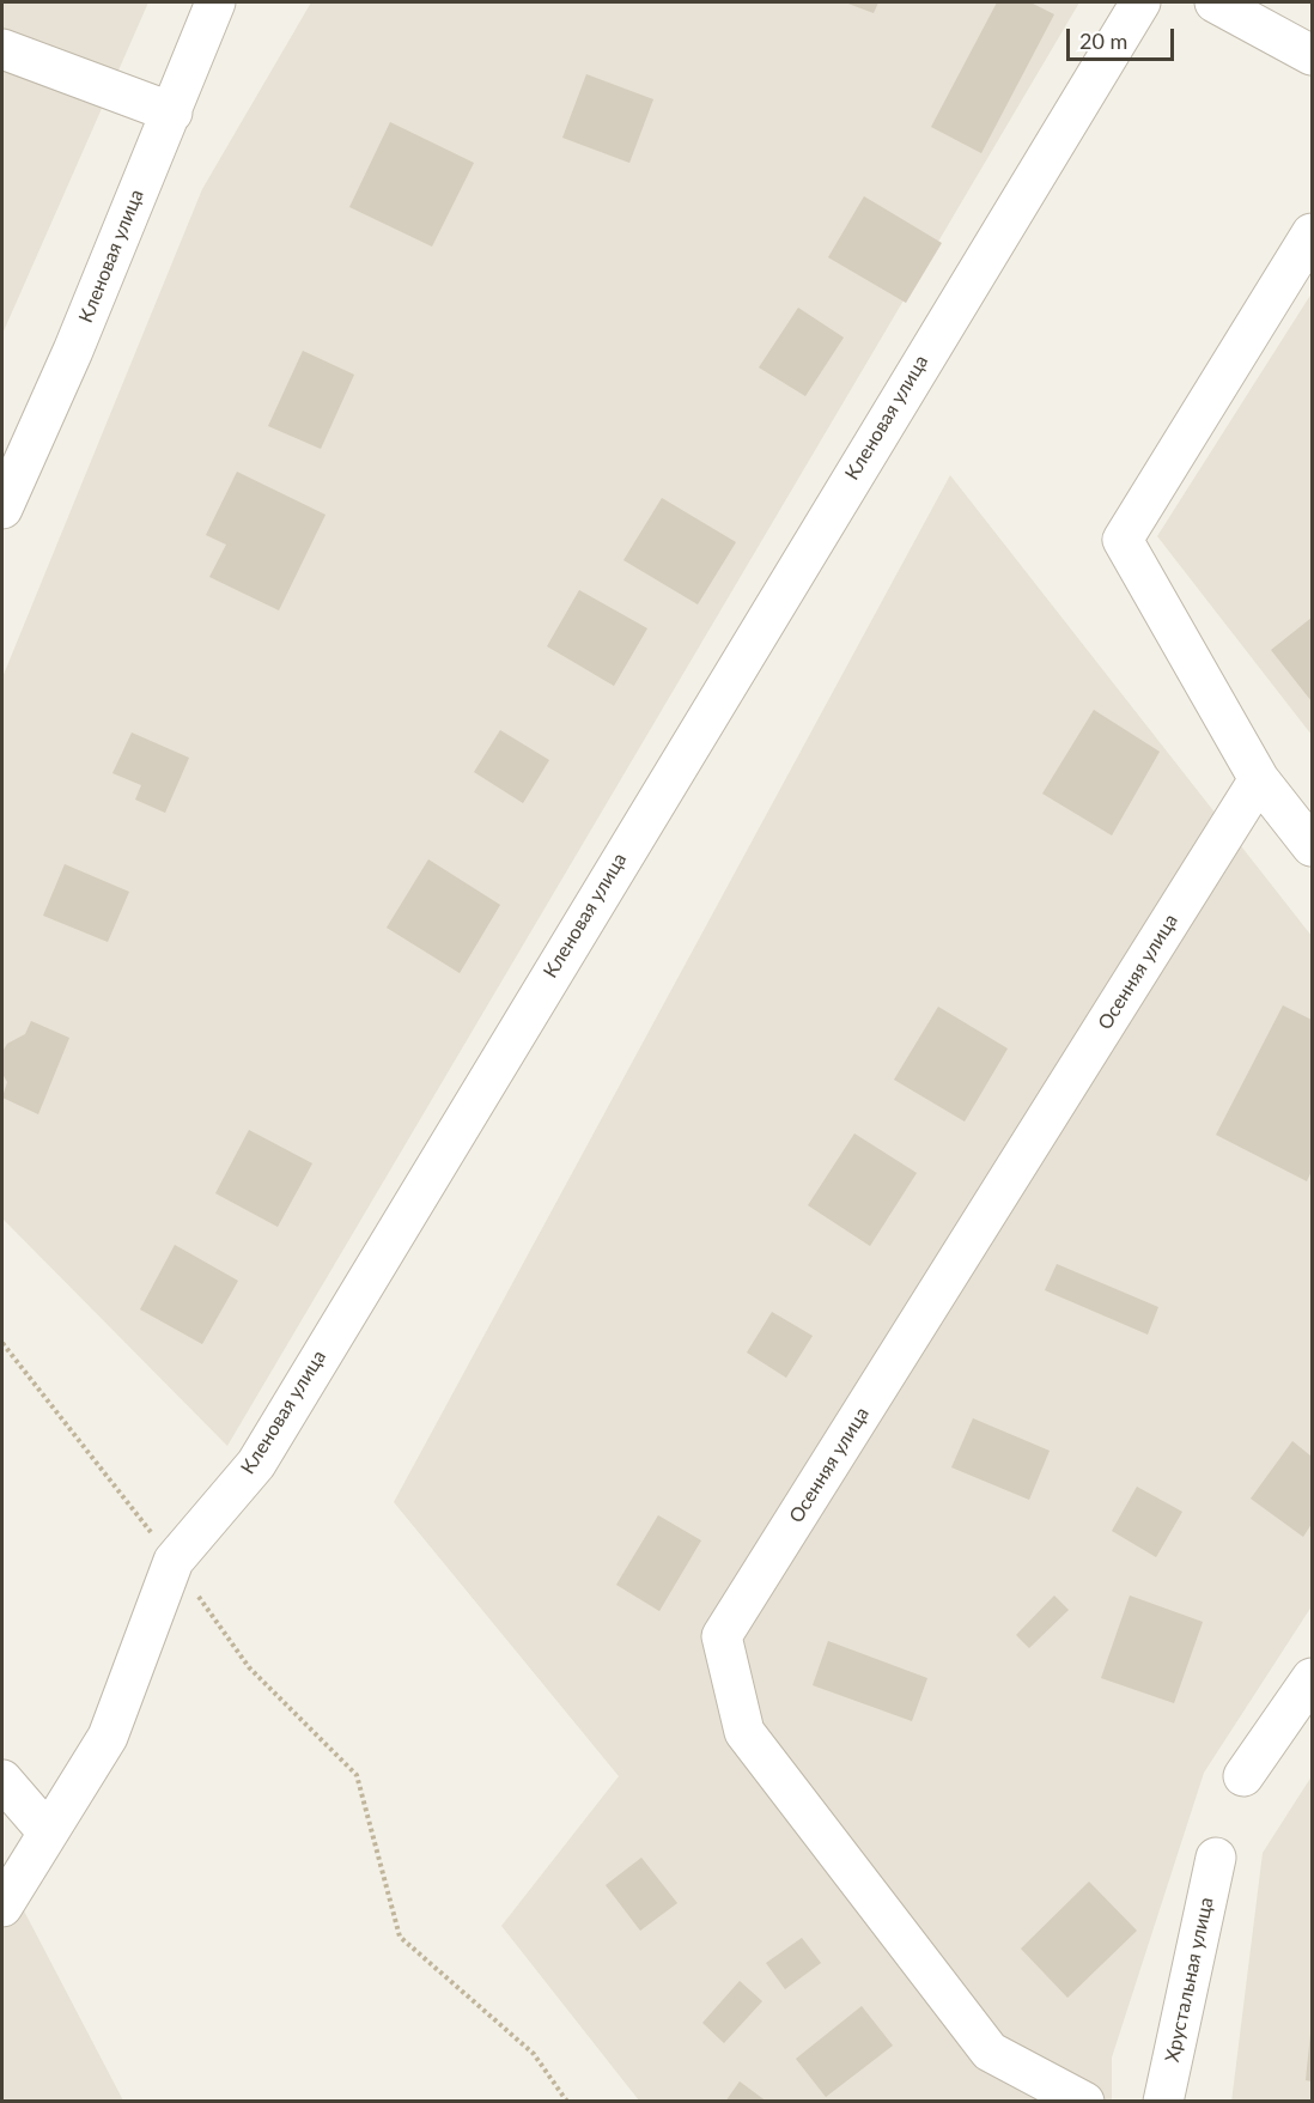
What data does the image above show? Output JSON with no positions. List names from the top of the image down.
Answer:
{
  "streets": {
    "street": ["Кленовая улица", "Осенняя улица", "Хрустальная улица"]
  },
  "scale_bar": "20 m"
}
